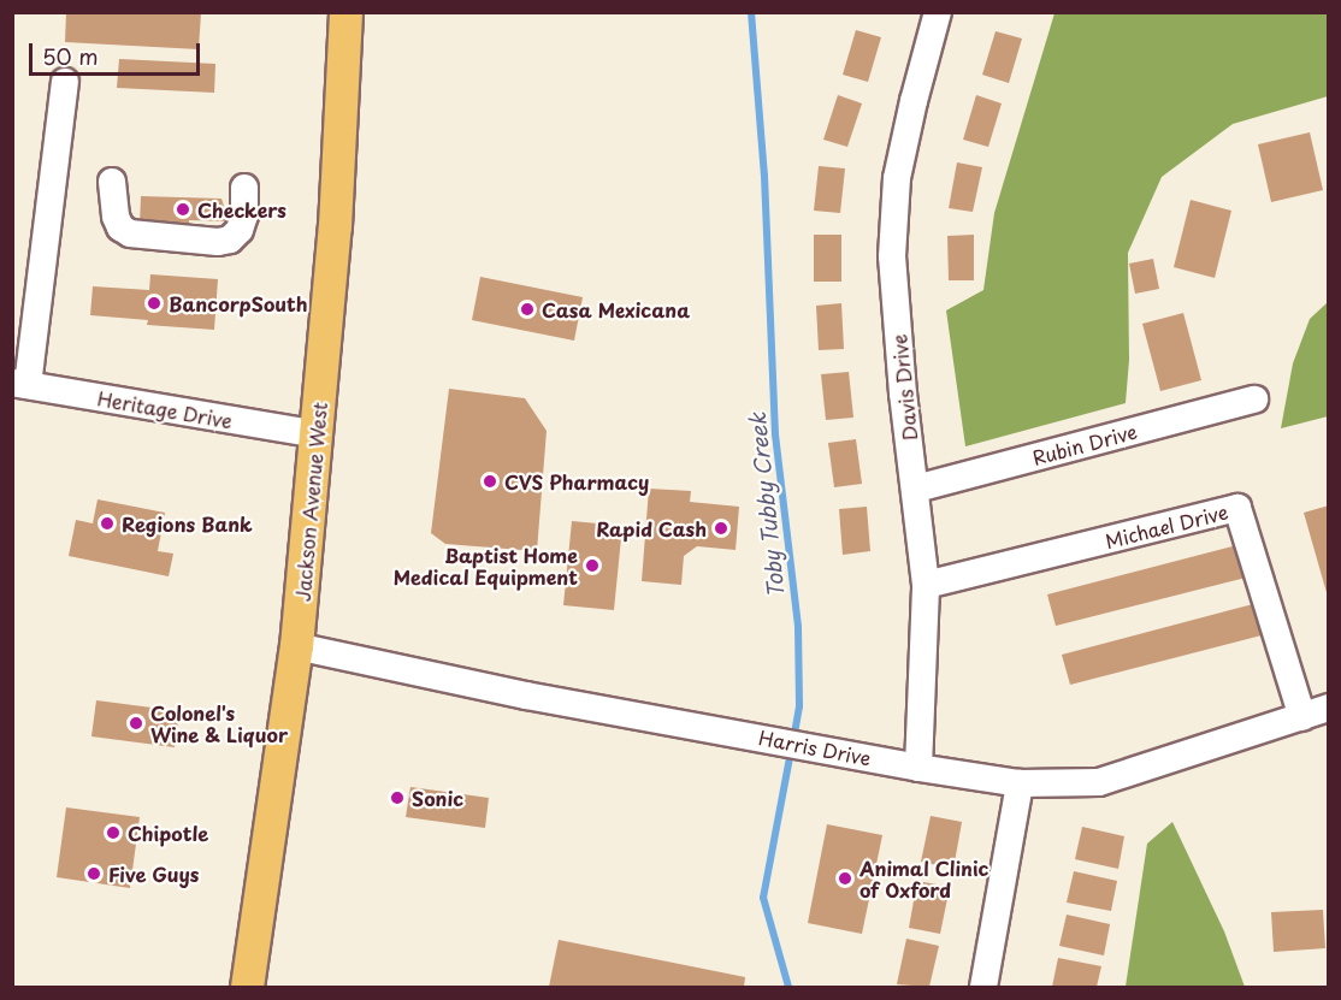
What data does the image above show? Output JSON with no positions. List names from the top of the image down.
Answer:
{
  "streets": {
    "main road": ["Jackson Avenue West"],
    "street": [
      "Davis Drive",
      "Heritage Drive",
      "Rubin Drive",
      "Michael Drive",
      "Harris Drive"
    ]
  },
  "crossings": [
    ["Davis Drive", "Rubin Drive"],
    ["Davis Drive", "Michael Drive"],
    ["Davis Drive", "Harris Drive"],
    ["Heritage Drive", "Jackson Avenue West"],
    ["Jackson Avenue West", "Harris Drive"],
    ["Michael Drive", "Harris Drive"]
  ],
  "water": ["Toby Tubby Creek"],
  "places": [
    "Checkers",
    "BancorpSouth",
    "Casa Mexicana",
    "CVS Pharmacy",
    "Regions Bank",
    "Rapid Cash",
    "Baptist Home Medical Equipment",
    "Colonel's Wine & Liquor",
    "Sonic",
    "Chipotle",
    "Five Guys",
    "Animal Clinic of Oxford"
  ],
  "scale_bar": "50 m"
}
